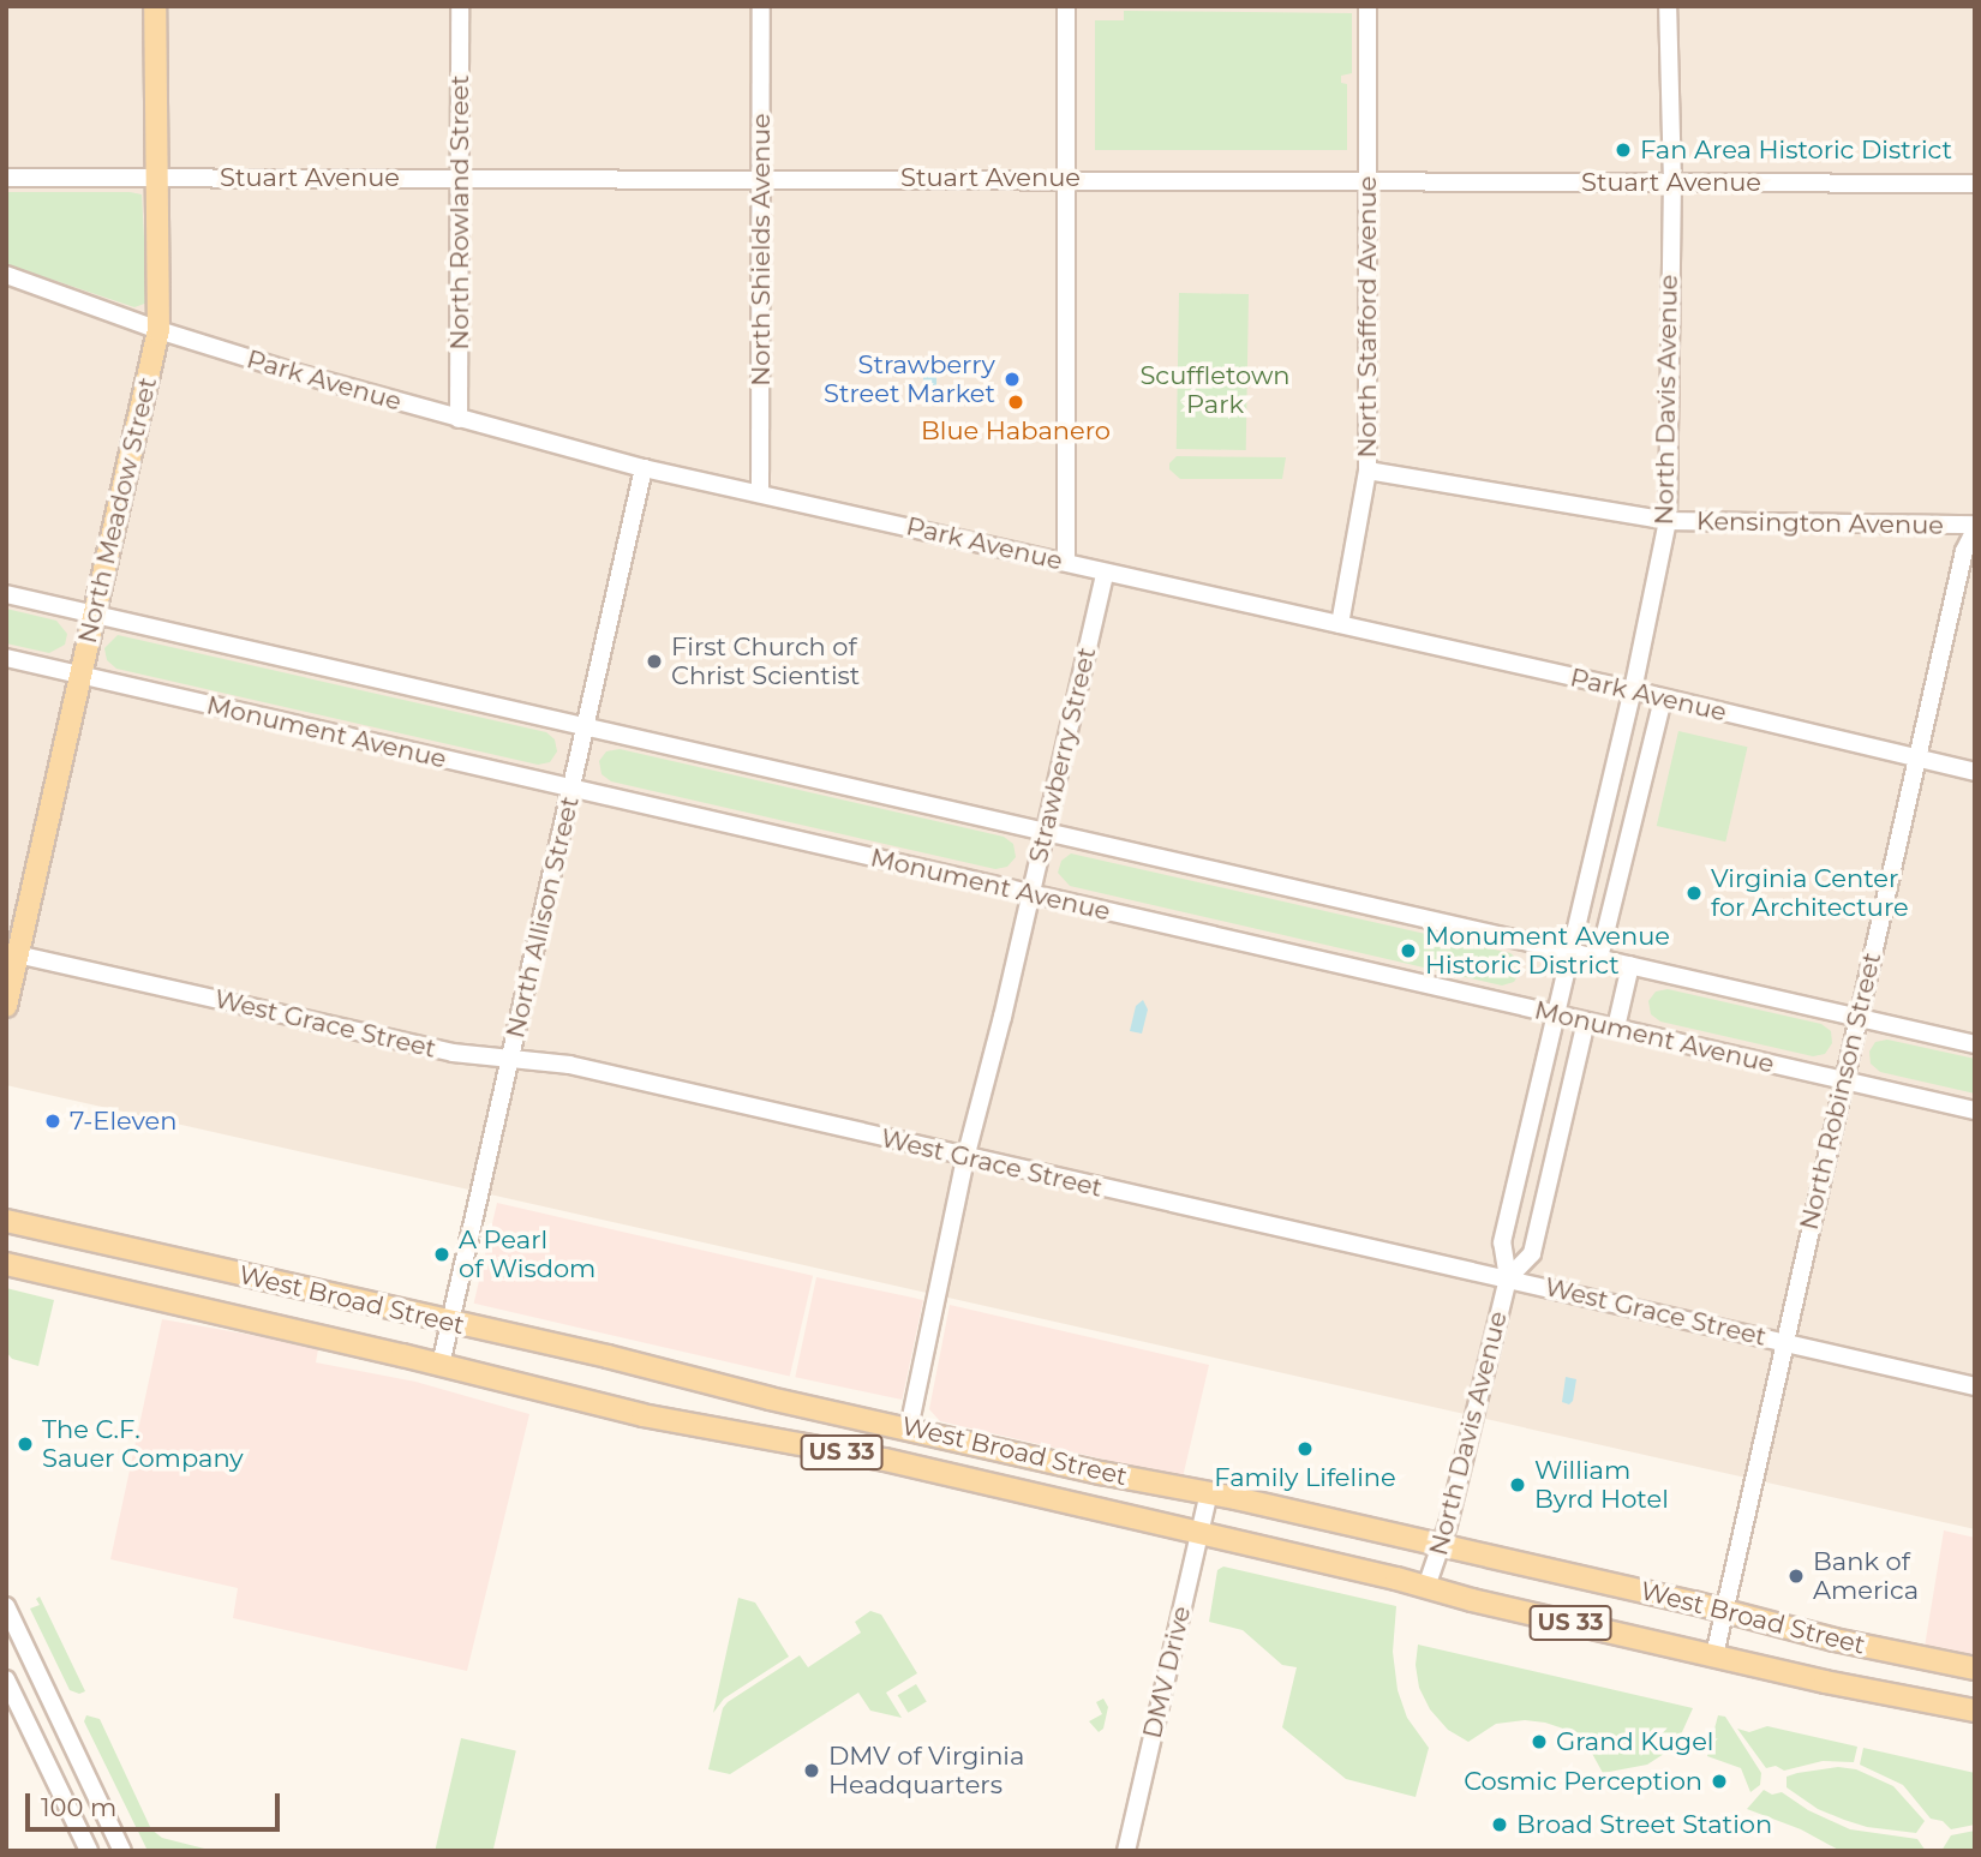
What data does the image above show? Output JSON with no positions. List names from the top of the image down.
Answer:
{
  "streets": {
    "main road": ["North Meadow Street", "West Broad Street", "US 33"],
    "street": [
      "Stuart Avenue",
      "North Rowland Street",
      "North Shields Avenue",
      "North Stafford Avenue",
      "Park Avenue",
      "North Davis Avenue",
      "Kensington Avenue",
      "Monument Avenue",
      "Strawberry Street",
      "North Allison Street",
      "West Grace Street",
      "North Robinson Street",
      "DMV Drive"
    ]
  },
  "crossings": [
    ["Stuart Avenue", "North Rowland Street"],
    ["Stuart Avenue", "North Shields Avenue"],
    ["Stuart Avenue", "North Stafford Avenue"],
    ["Stuart Avenue", "North Davis Avenue"],
    ["Stuart Avenue", "North Meadow Street"],
    ["North Rowland Street", "Park Avenue"],
    ["North Shields Avenue", "Park Avenue"],
    ["North Stafford Avenue", "Park Avenue"],
    ["North Stafford Avenue", "Kensington Avenue"],
    ["Park Avenue", "North Davis Avenue"],
    ["Park Avenue", "North Meadow Street"],
    ["Park Avenue", "Strawberry Street"],
    ["Park Avenue", "North Allison Street"],
    ["Park Avenue", "North Robinson Street"],
    ["North Davis Avenue", "Kensington Avenue"],
    ["North Davis Avenue", "Monument Avenue"],
    ["North Davis Avenue", "West Grace Street"],
    ["North Davis Avenue", "West Broad Street"],
    ["North Meadow Street", "Monument Avenue"],
    ["North Meadow Street", "West Grace Street"],
    ["Kensington Avenue", "North Robinson Street"],
    ["Monument Avenue", "Strawberry Street"],
    ["Monument Avenue", "North Allison Street"],
    ["Monument Avenue", "North Robinson Street"],
    ["Strawberry Street", "West Grace Street"],
    ["Strawberry Street", "West Broad Street"],
    ["North Allison Street", "West Grace Street"],
    ["North Allison Street", "West Broad Street"],
    ["West Grace Street", "North Robinson Street"],
    ["North Robinson Street", "West Broad Street"],
    ["West Broad Street", "DMV Drive"]
  ],
  "parks": ["Scuffletown Park"],
  "places": [
    "Fan Area Historic District",
    "Strawberry Street Market",
    "Blue Habanero",
    "First Church of Christ Scientist",
    "Virginia Center for Architecture",
    "Monument Avenue Historic District",
    "7-Eleven",
    "A Pearl of Wisdom",
    "The C.F. Sauer Company",
    "Family Lifeline",
    "William Byrd Hotel",
    "Bank of America",
    "Grand Kugel",
    "DMV of Virginia Headquarters",
    "Cosmic Perception",
    "Broad Street Station"
  ],
  "scale_bar": "100 m"
}
